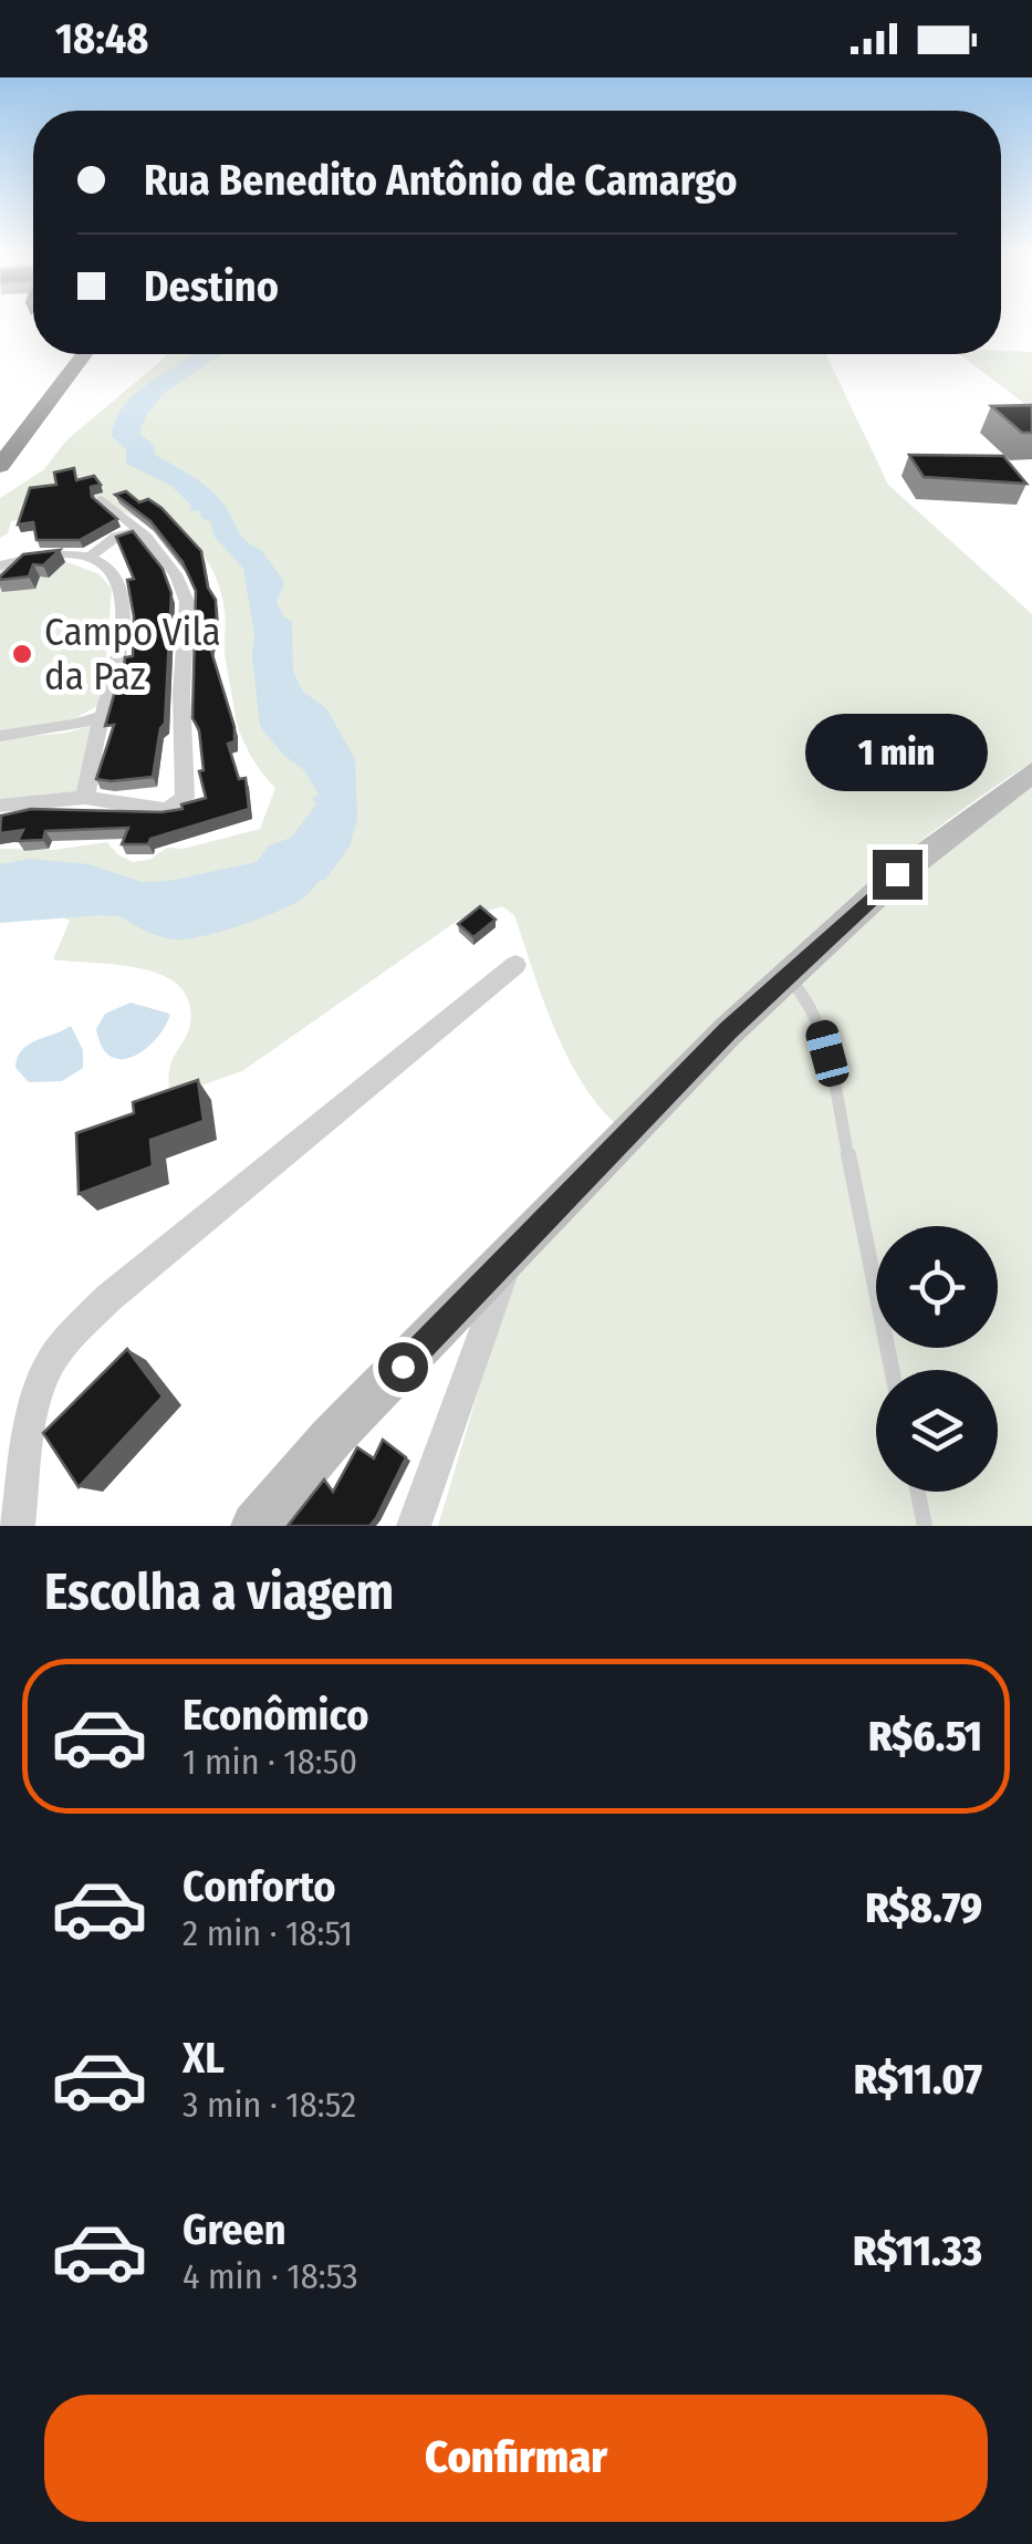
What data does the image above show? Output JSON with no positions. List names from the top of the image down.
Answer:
{
  "places": ["Campo Vila da Paz"],
  "page": {
    "status": "18:48",
    "banner": ["Rua Benedito Antônio de Camargo", "Destino"],
    "bubble": "1 min",
    "heading": "Escolha a viagem",
    "list": [
      {
        "name": "Econômico",
        "note": "1 min · 18:50",
        "value": "R$6.51"
      },
      {
        "name": "Conforto",
        "note": "2 min · 18:51",
        "value": "R$8.79"
      },
      {
        "name": "XL",
        "note": "3 min · 18:52",
        "value": "R$11.07"
      },
      {
        "name": "Green",
        "note": "4 min · 18:53",
        "value": "R$11.33"
      }
    ],
    "buttons": "Confirmar"
  }
}
